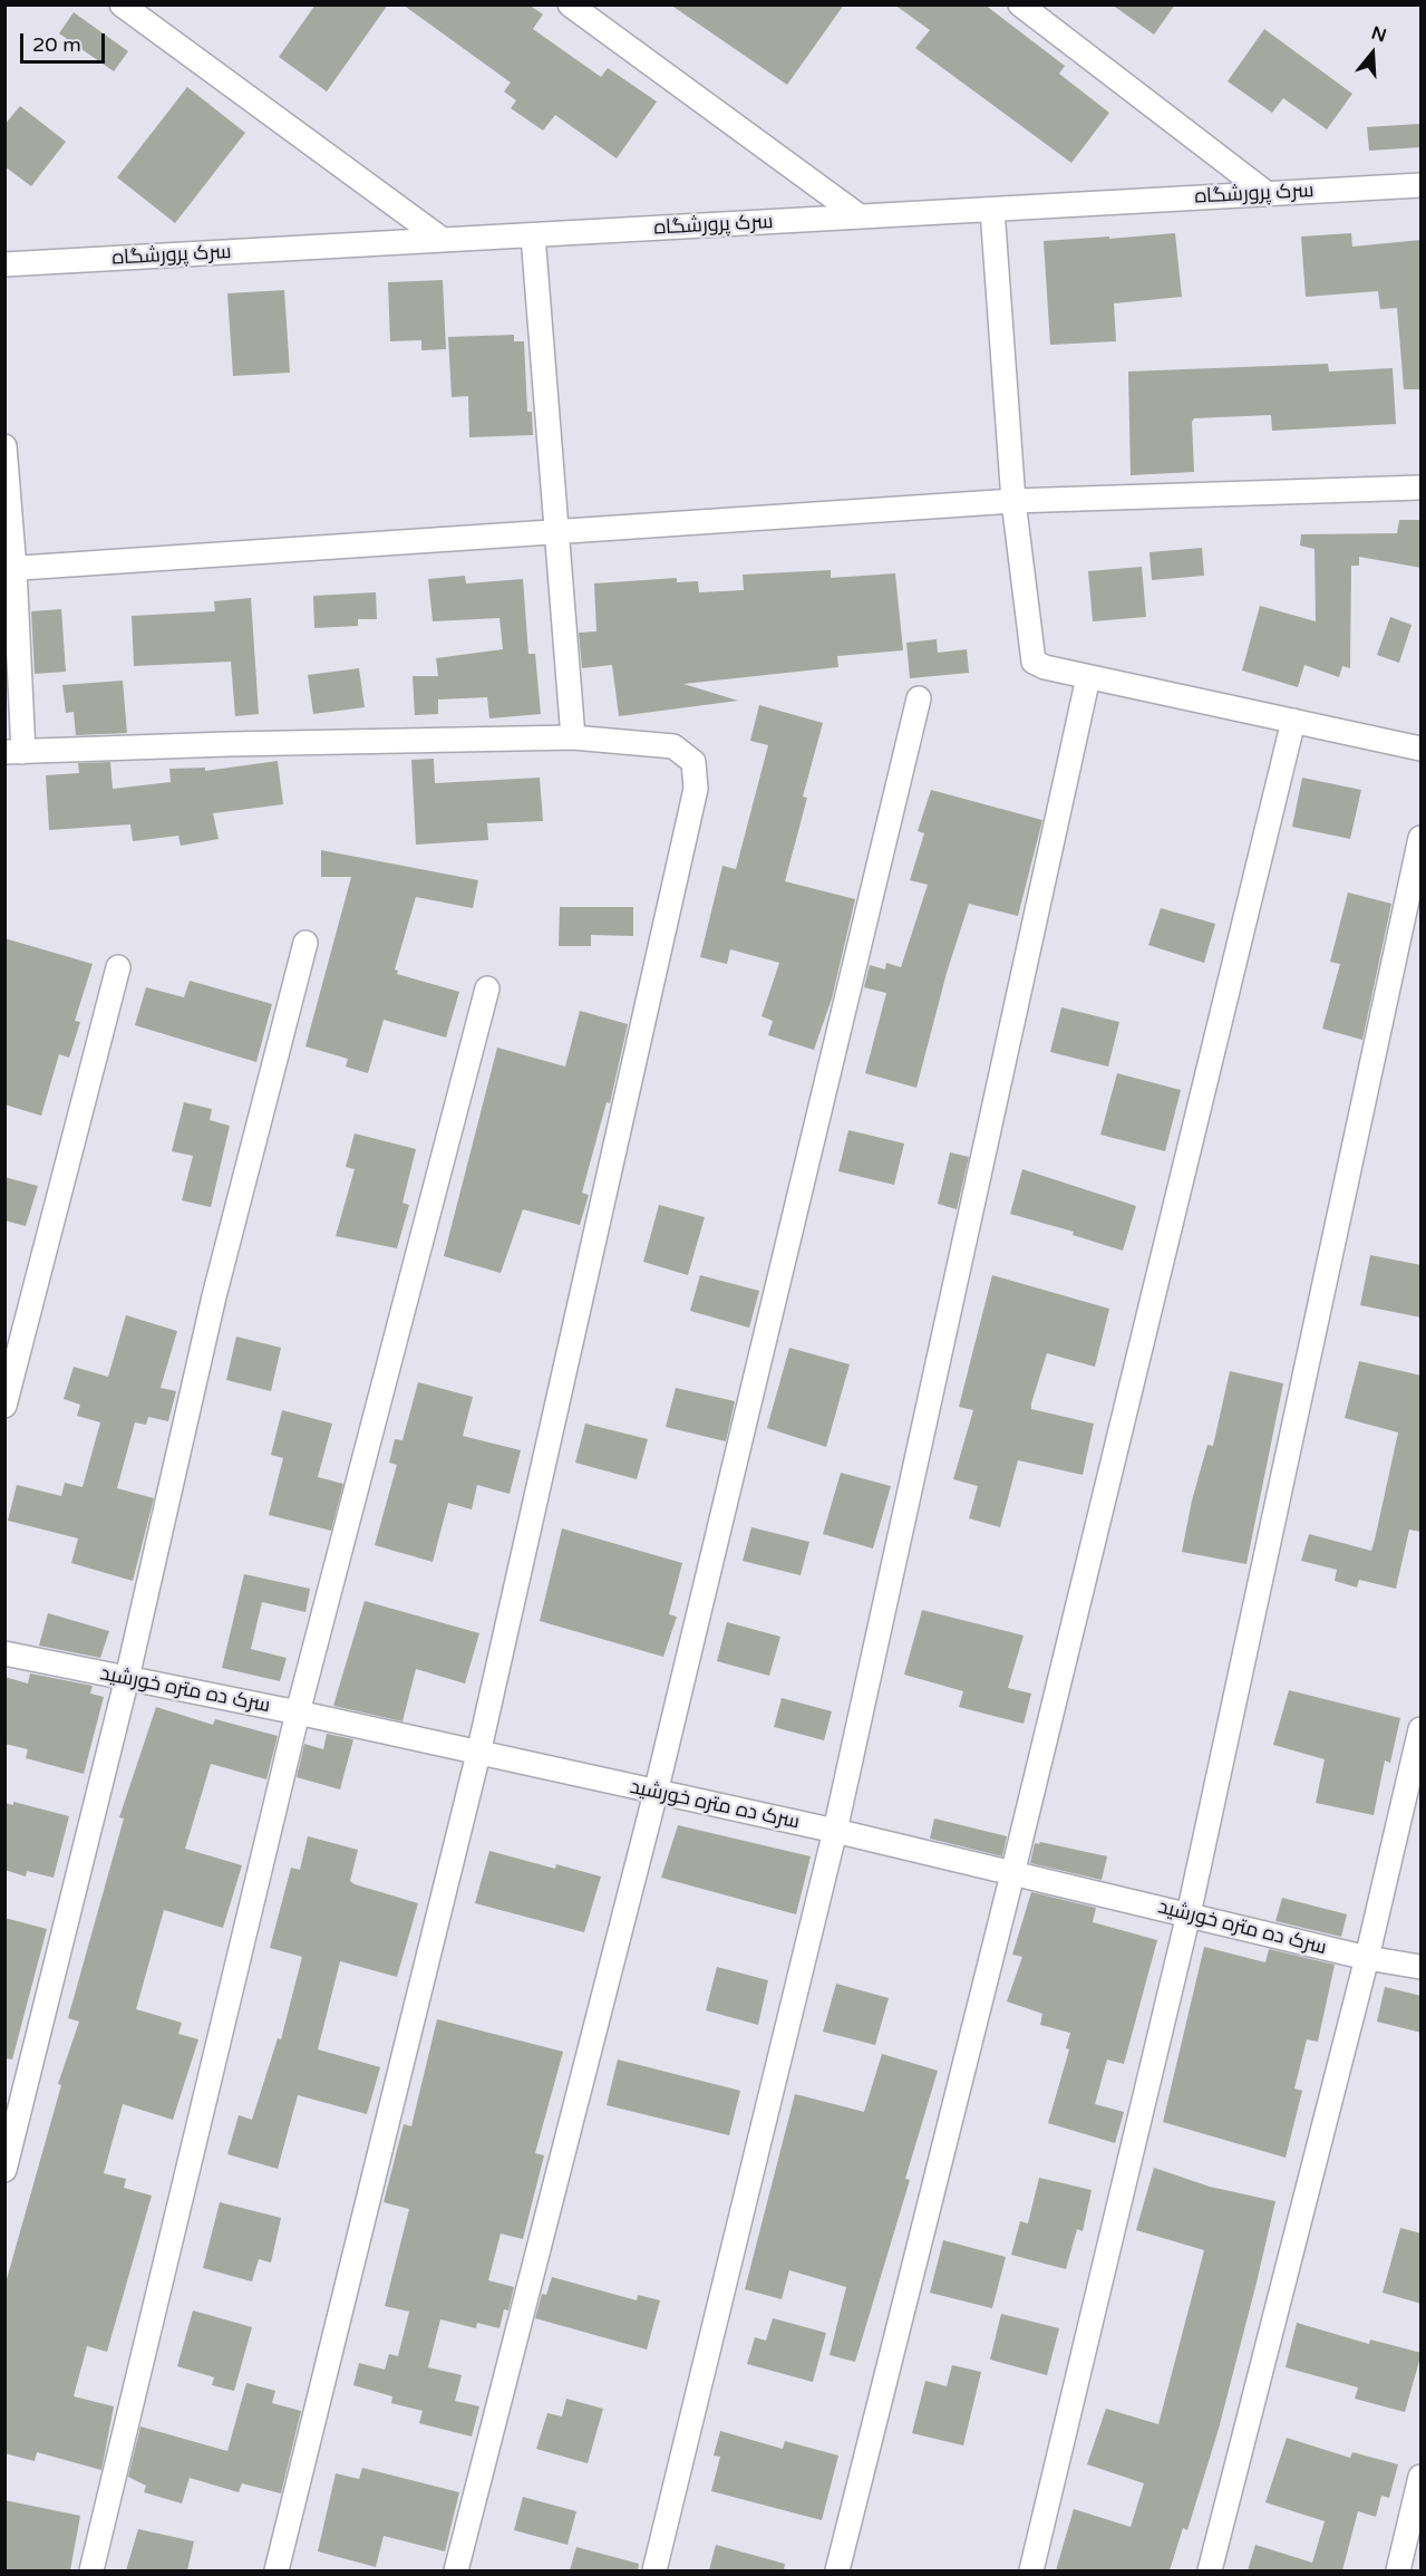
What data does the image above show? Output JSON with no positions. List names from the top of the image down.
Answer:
{
  "streets": {
    "street": ["سرک پرورشگاه", "سرک ده متره خورشید"]
  },
  "scale_bar": "20 m",
  "north": "top"
}
